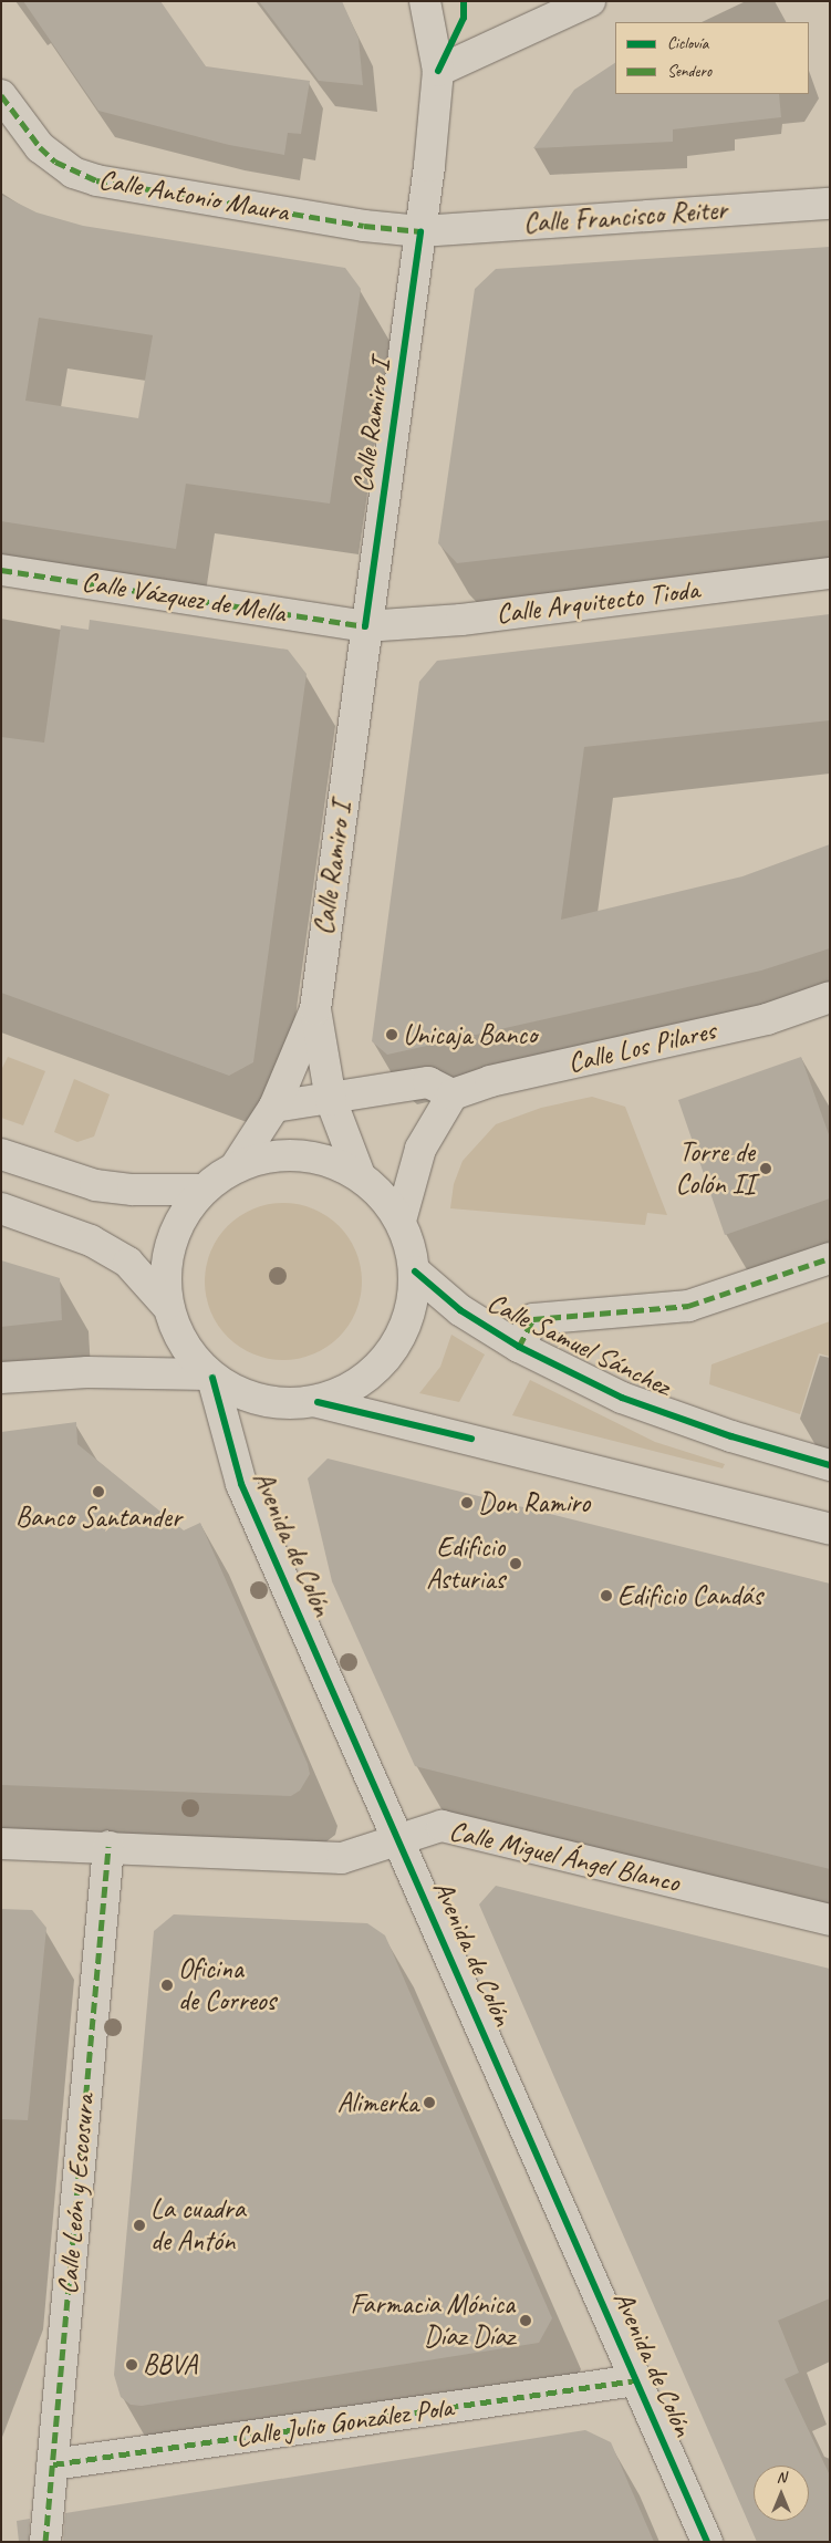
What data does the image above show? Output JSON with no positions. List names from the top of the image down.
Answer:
{
  "streets": {
    "street": [
      "Calle Antonio Maura",
      "Calle Francisco Reiter",
      "Calle Ramiro I",
      "Calle Vázquez de Mella",
      "Calle Arquitecto Tioda",
      "Calle Los Pilares",
      "Calle Samuel Sánchez",
      "Avenida de Colón",
      "Calle Miguel Ángel Blanco",
      "Calle León y Escosura",
      "Calle Julio González Pola"
    ]
  },
  "crossings": [
    ["Calle Antonio Maura", "Calle Francisco Reiter"],
    ["Calle Antonio Maura", "Calle Ramiro I"],
    ["Calle Francisco Reiter", "Calle Ramiro I"],
    ["Calle Ramiro I", "Calle Vázquez de Mella"],
    ["Calle Ramiro I", "Calle Arquitecto Tioda"],
    ["Calle Vázquez de Mella", "Calle Arquitecto Tioda"],
    ["Avenida de Colón", "Calle Miguel Ángel Blanco"],
    ["Avenida de Colón", "Calle Julio González Pola"],
    ["Calle Miguel Ángel Blanco", "Calle León y Escosura"],
    ["Calle León y Escosura", "Calle Julio González Pola"]
  ],
  "places": [
    "Unicaja Banco",
    "Torre de Colón II",
    "Banco Santander",
    "Don Ramiro",
    "Edificio Asturias",
    "Edificio Candás",
    "Oficina de Correos",
    "Alimerka",
    "La cuadra de Antón",
    "Farmacia Mónica Díaz Díaz",
    "BBVA"
  ],
  "legend": ["Ciclovía", "Sendero"],
  "north": "top"
}
